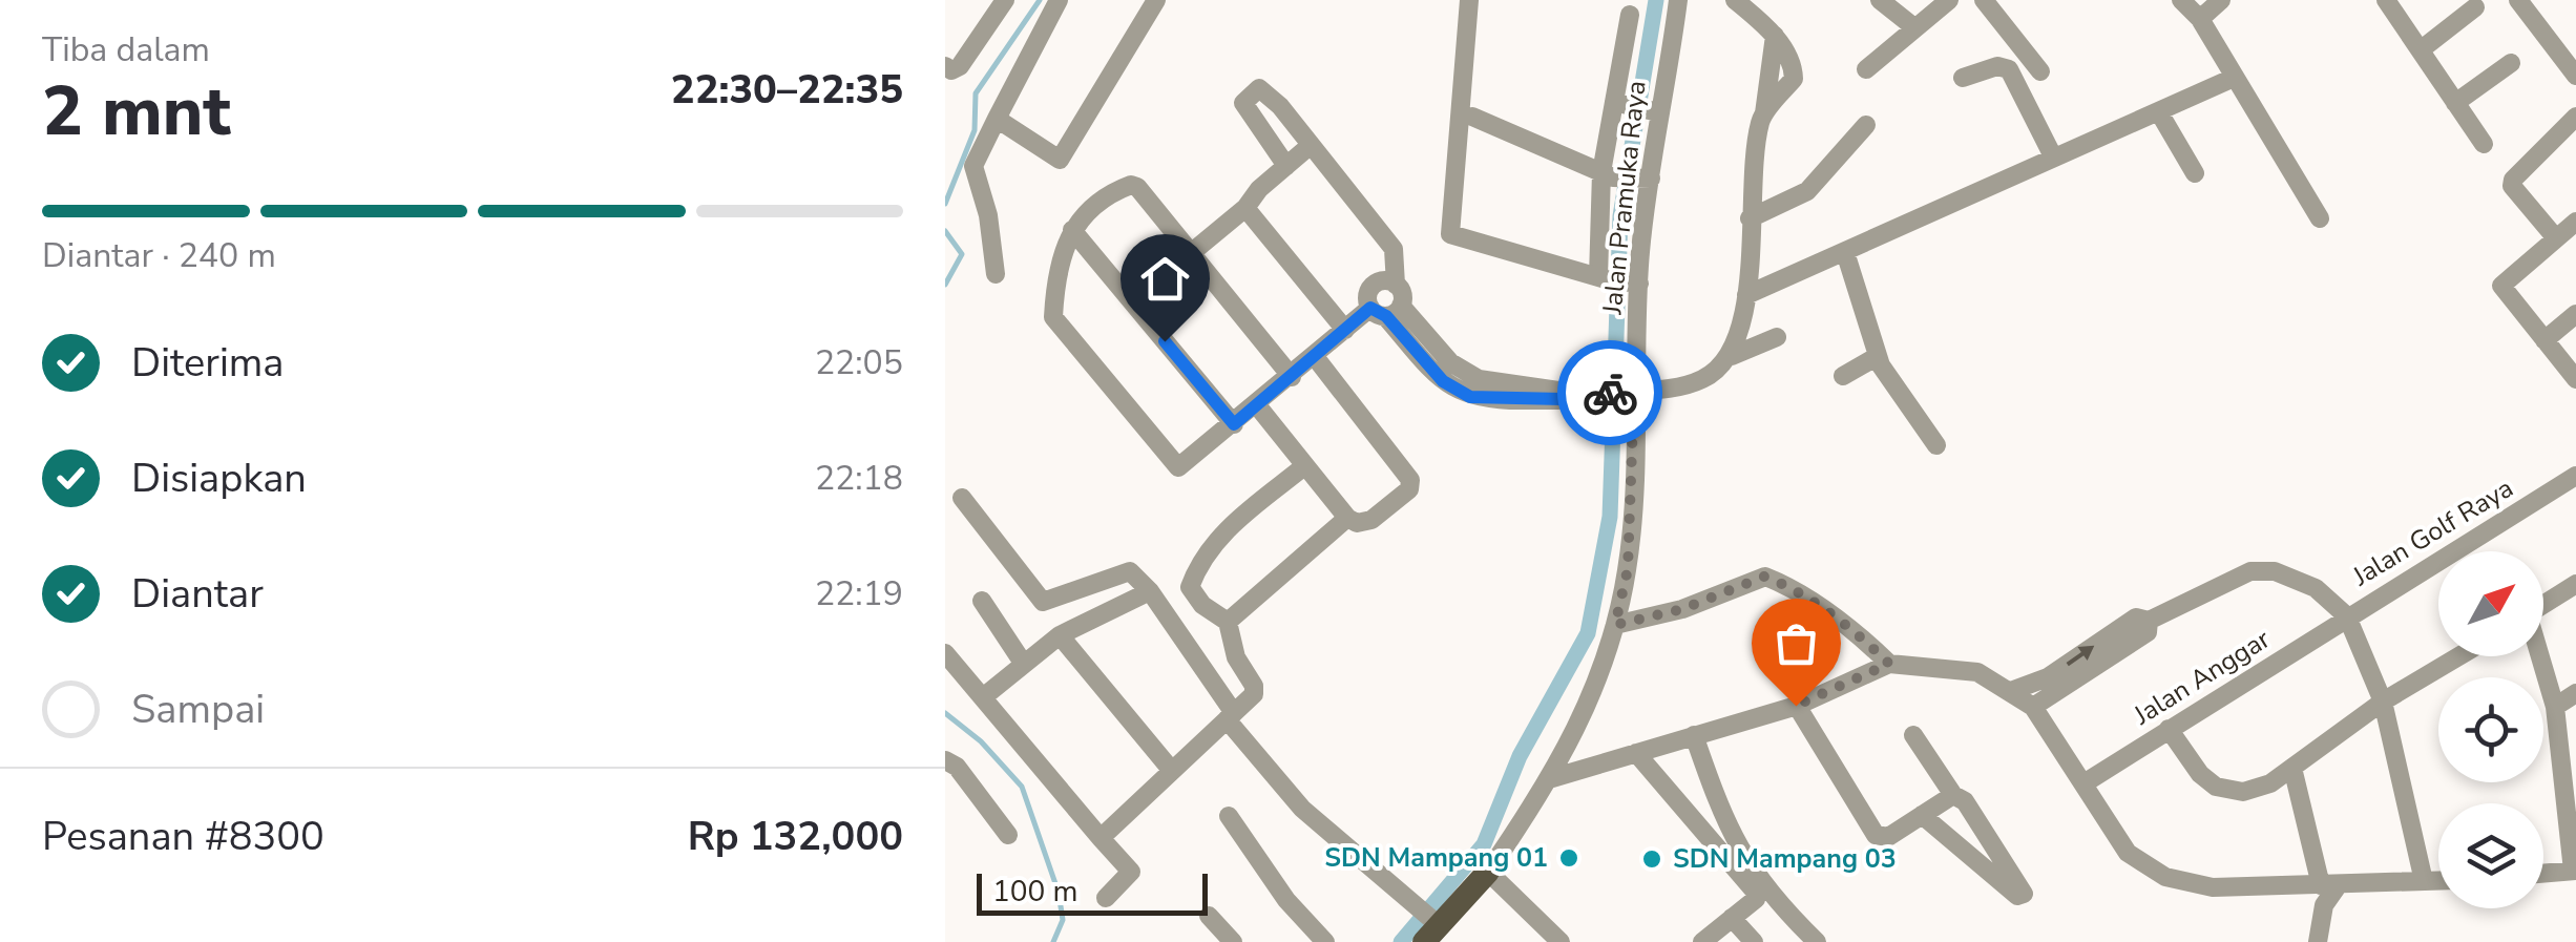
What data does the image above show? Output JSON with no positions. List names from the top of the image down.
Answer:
{
  "streets": {
    "street": ["Jalan Pramuka Raya", "Jalan Golf Raya", "Jalan Anggar"]
  },
  "crossings": [
    ["Jalan Golf Raya", "Jalan Anggar"]
  ],
  "places": ["SDN Mampang 01", "SDN Mampang 03"],
  "scale_bar": "100 m",
  "north": "top right",
  "page": {
    "heading": ["2 mnt", "Tiba dalam", "22:30–22:35"],
    "panel": ["Pesanan #8300", "Rp 132,000"],
    "bar": "Diantar · 240 m",
    "list": [
      ["Diterima", "22:05"],
      ["Disiapkan", "22:18"],
      ["Diantar", "22:19"],
      "Sampai"
    ],
    "scale": "100 m"
  }
}
